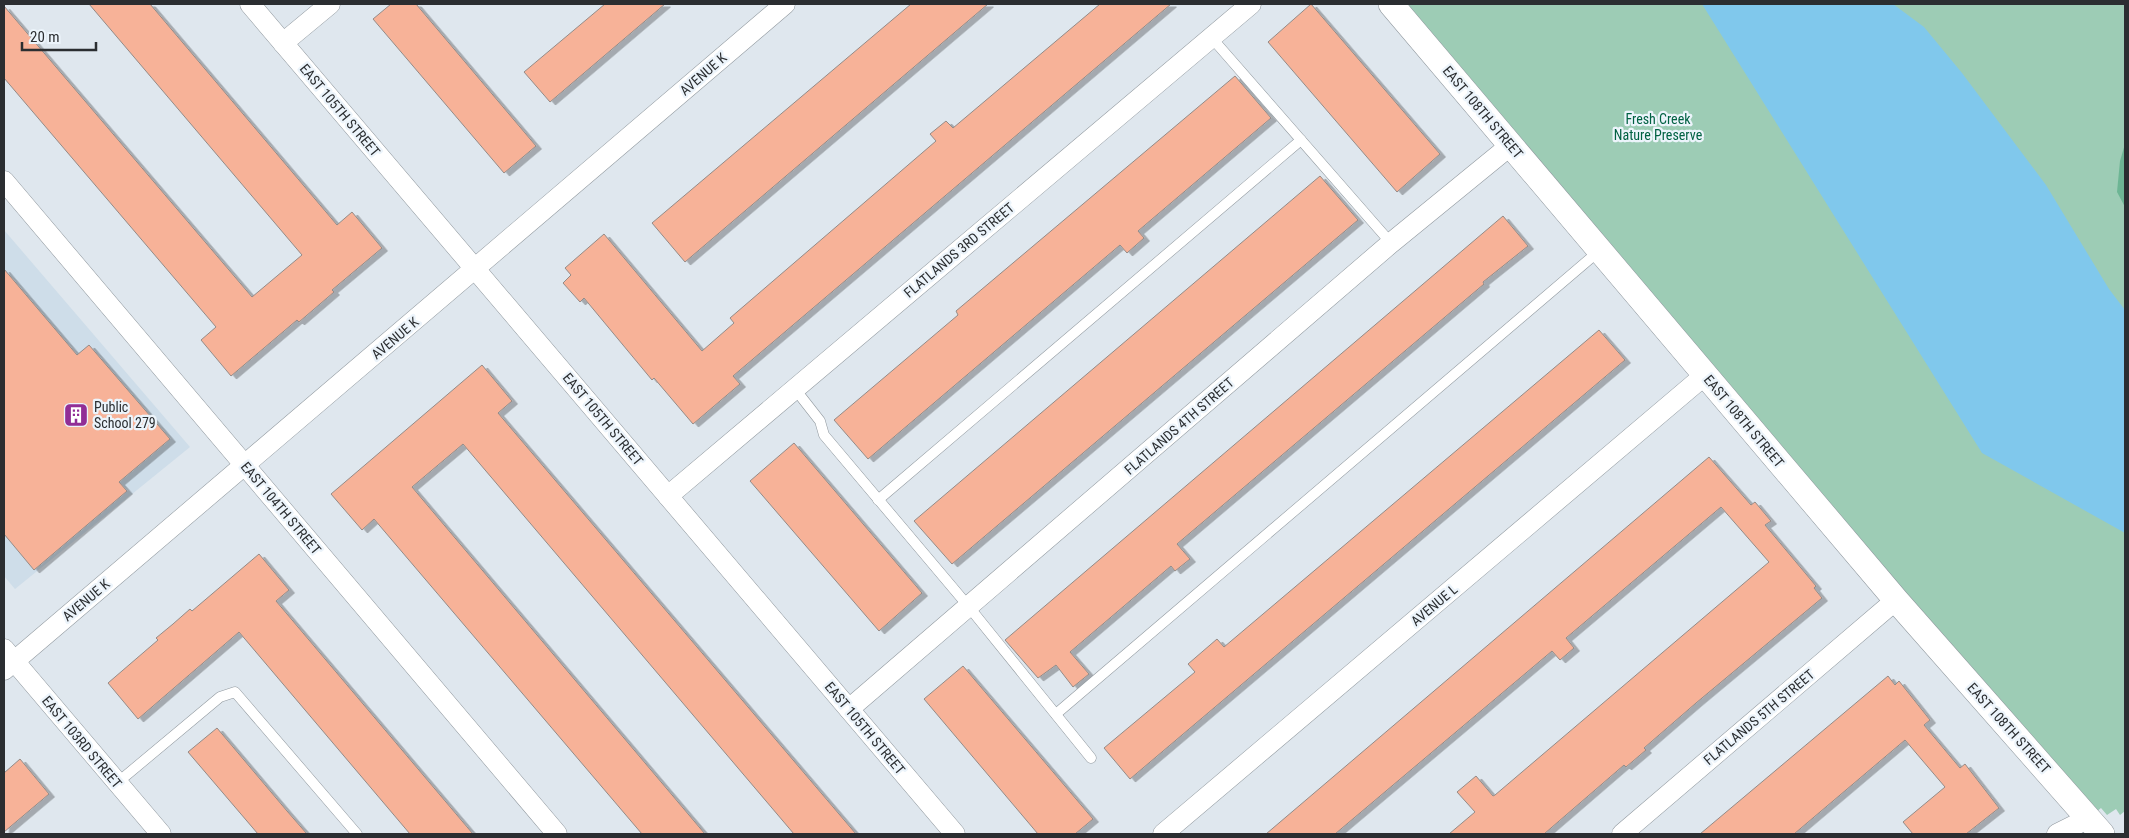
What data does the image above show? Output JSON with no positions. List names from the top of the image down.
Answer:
{
  "streets": {
    "street": [
      "AVENUE K",
      "EAST 105TH STREET",
      "EAST 108TH STREET",
      "FLATLANDS 3RD STREET",
      "FLATLANDS 4TH STREET",
      "EAST 104TH STREET",
      "AVENUE L",
      "FLATLANDS 5TH STREET",
      "EAST 103RD STREET"
    ]
  },
  "crossings": [
    ["AVENUE K", "EAST 105TH STREET"],
    ["AVENUE K", "EAST 104TH STREET"],
    ["AVENUE K", "EAST 103RD STREET"],
    ["EAST 105TH STREET", "FLATLANDS 3RD STREET"],
    ["EAST 105TH STREET", "FLATLANDS 4TH STREET"],
    ["EAST 108TH STREET", "FLATLANDS 4TH STREET"],
    ["EAST 108TH STREET", "AVENUE L"],
    ["EAST 108TH STREET", "FLATLANDS 5TH STREET"]
  ],
  "parks": ["Fresh Creek Nature Preserve"],
  "places": {
    "building": ["Public School 279"]
  },
  "scale_bar": "20 m"
}
